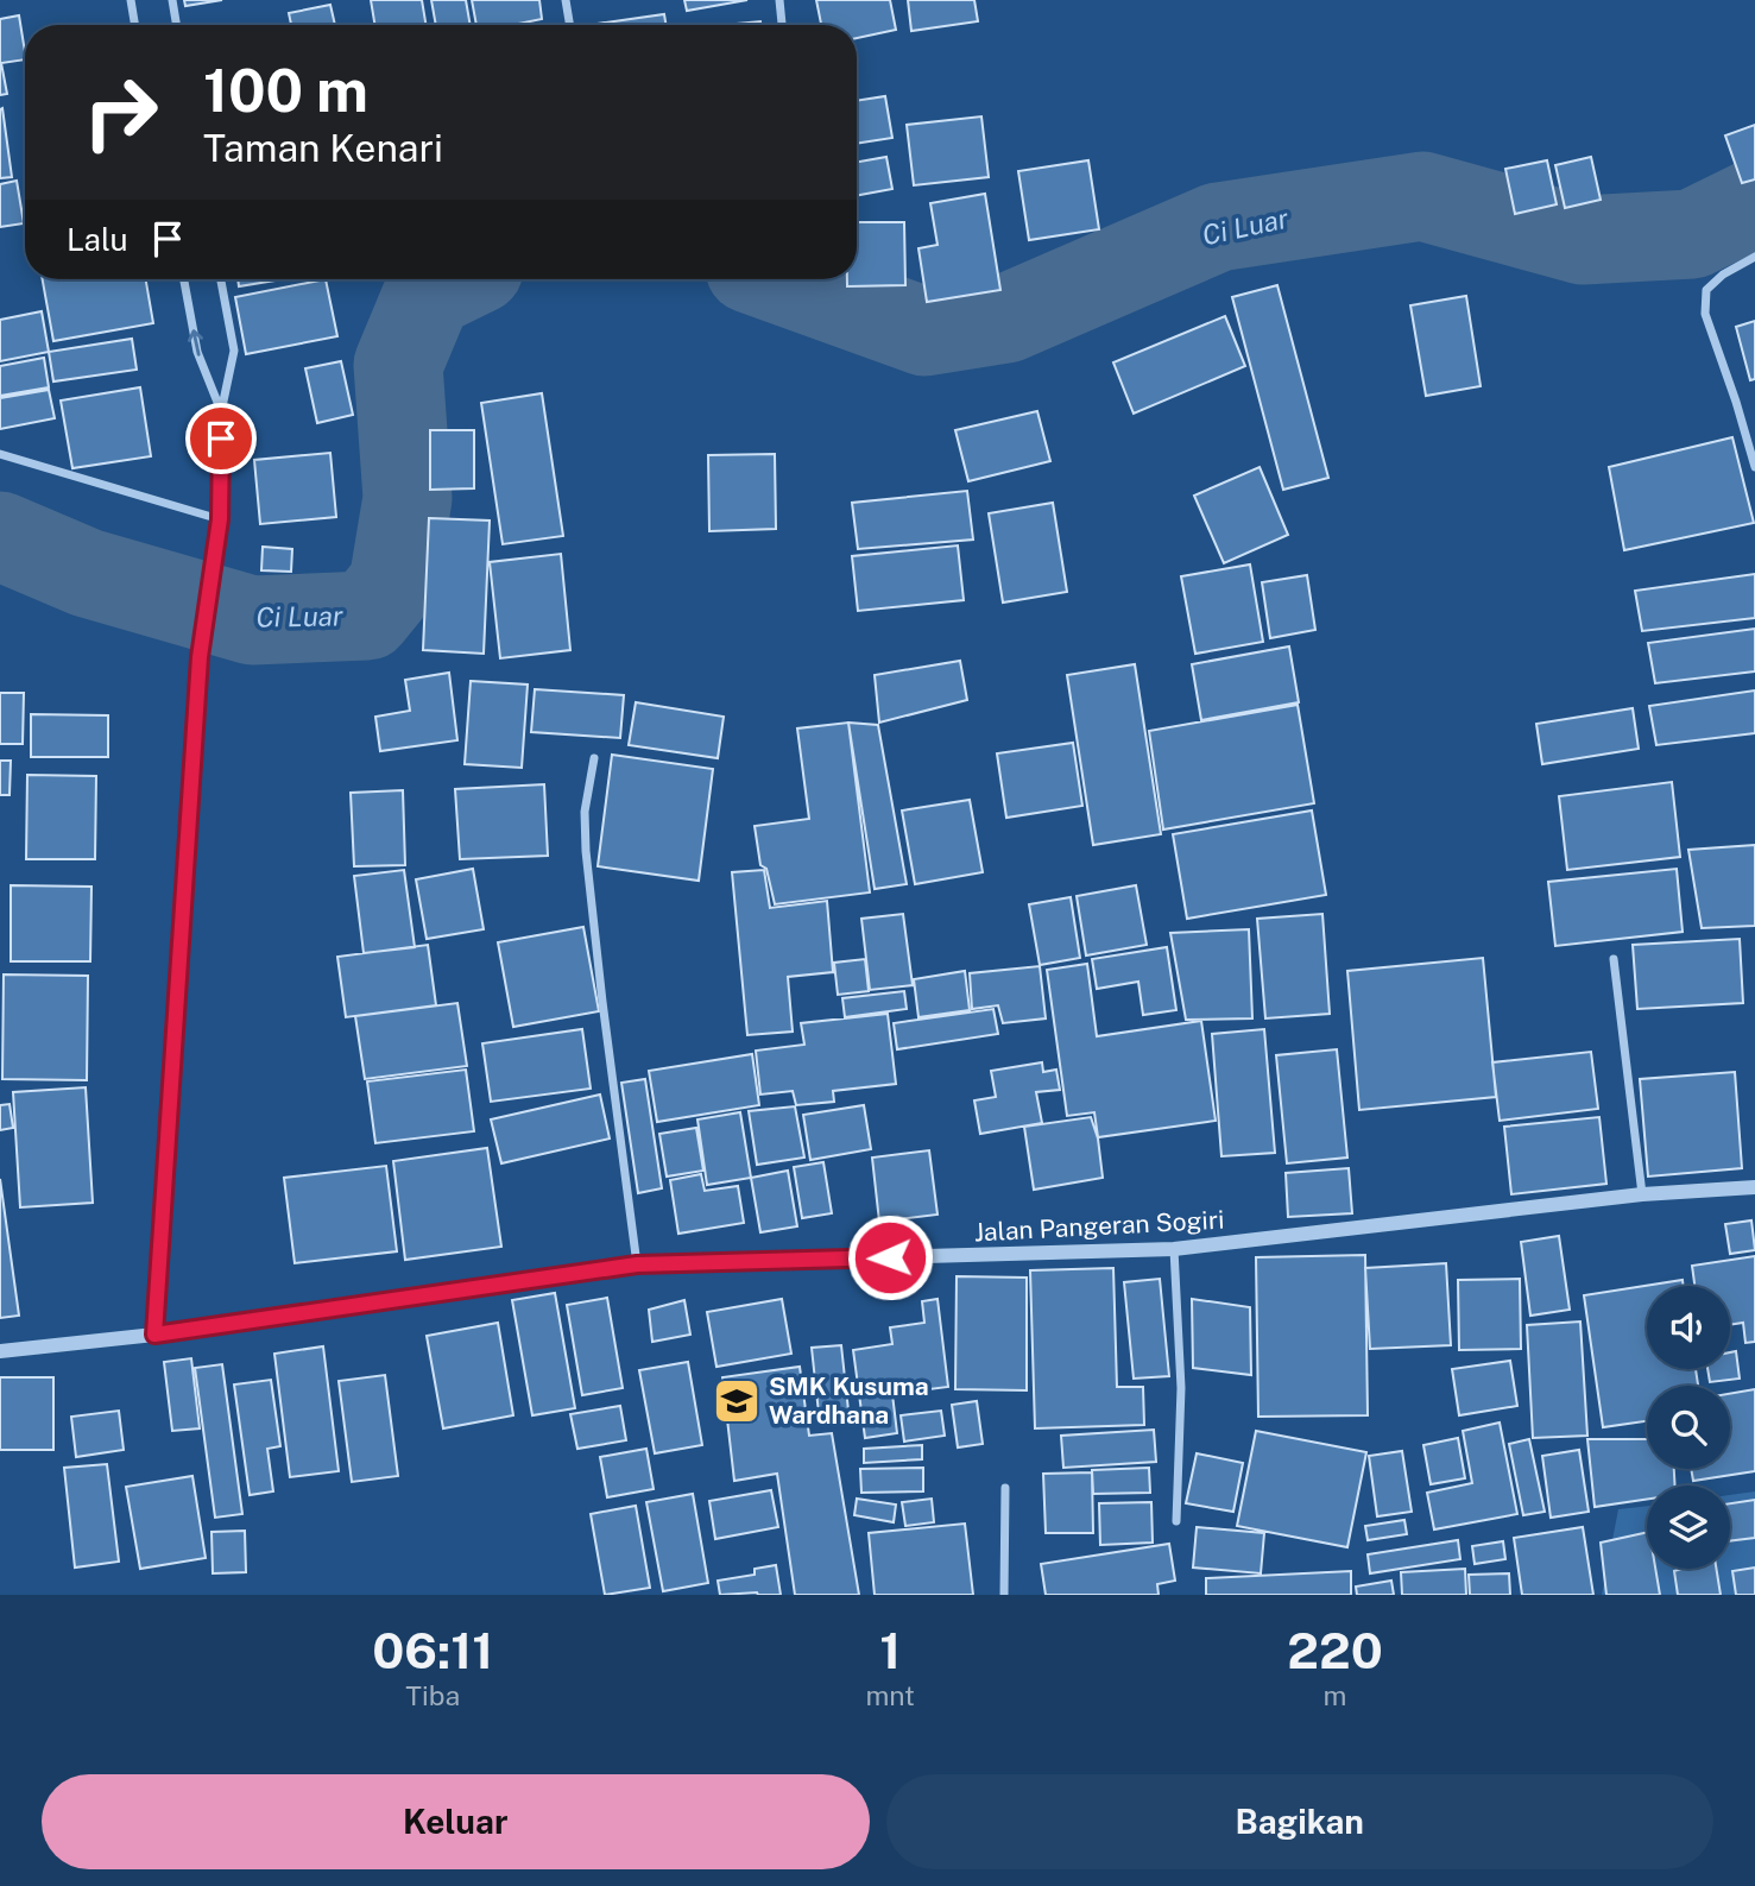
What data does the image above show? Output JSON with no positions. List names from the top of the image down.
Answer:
{
  "streets": {
    "street": ["Jalan Pangeran Sogiri"]
  },
  "water": ["Ci Luar"],
  "places": {
    "school or university": ["SMK Kusuma Wardhana"]
  },
  "page": {
    "turn": ["100 m", "Taman Kenari"],
    "then": "Lalu",
    "eta": [
      "06:11",
      "Tiba",
      "1",
      "mnt",
      "220",
      "m"
    ],
    "buttons": ["Keluar", "Bagikan"]
  }
}
